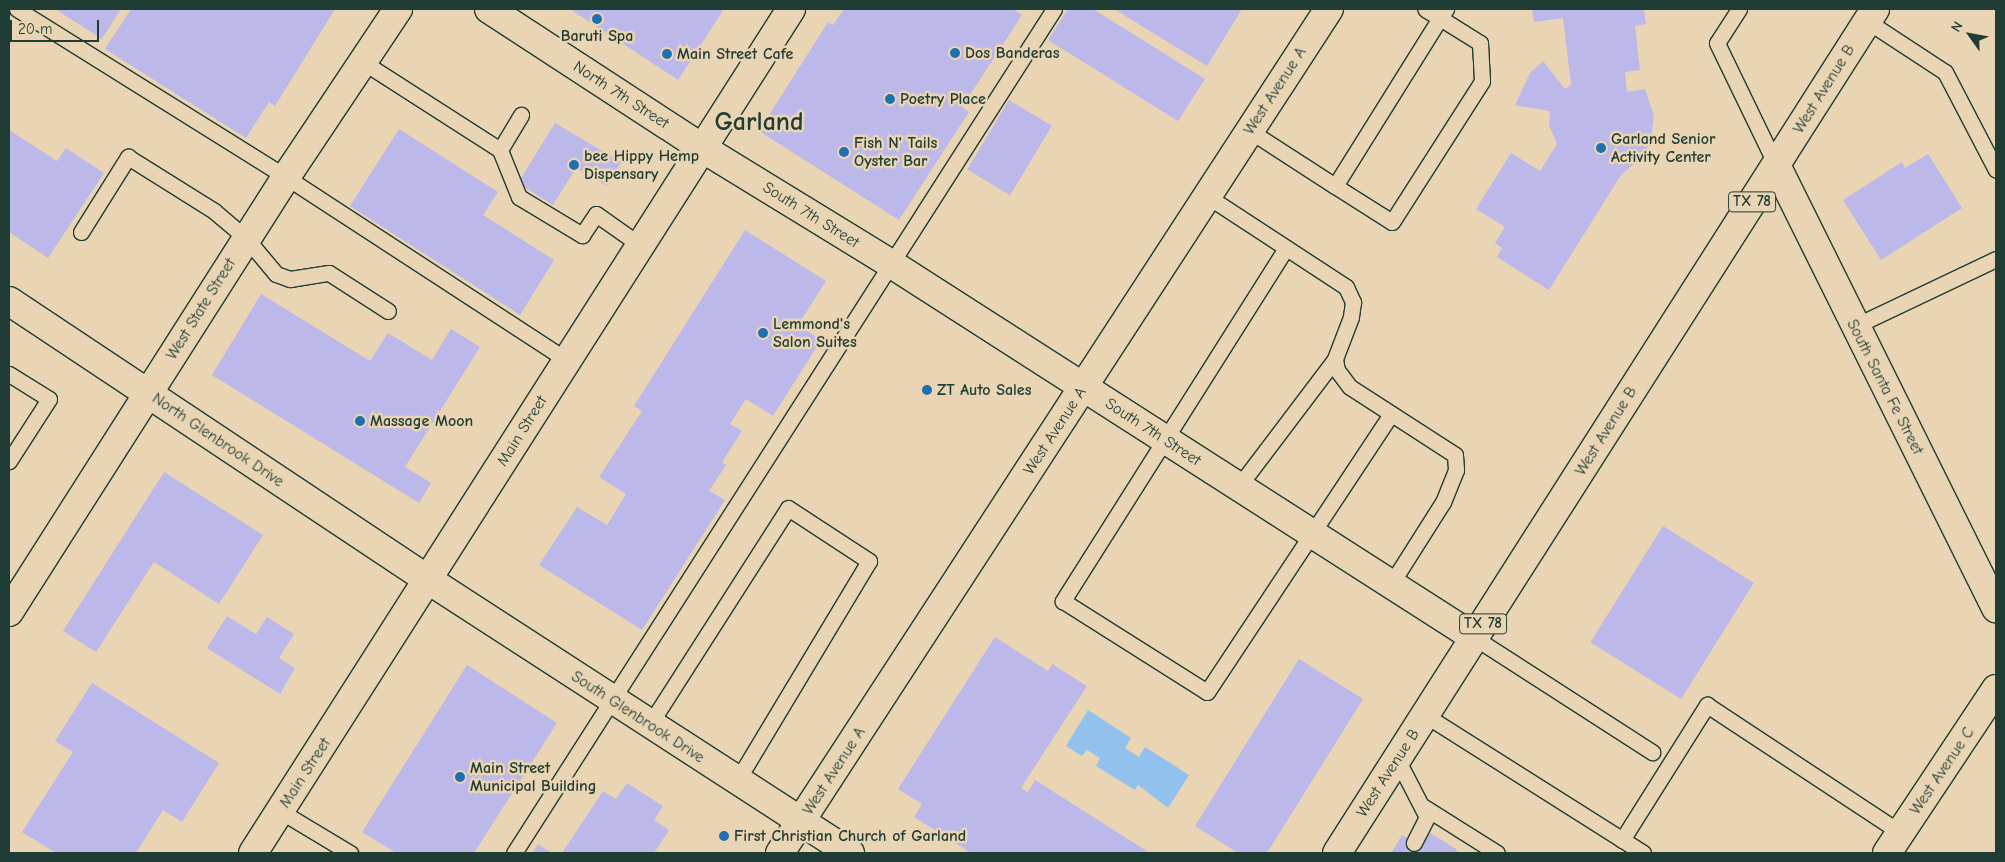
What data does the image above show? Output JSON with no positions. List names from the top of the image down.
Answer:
{
  "streets": {
    "street": [
      "West Avenue B",
      "West Avenue A",
      "North 7th Street",
      "TX 78",
      "South 7th Street",
      "West State Street",
      "South Santa Fe Street",
      "Main Street",
      "North Glenbrook Drive",
      "South Glenbrook Drive",
      "West Avenue C"
    ]
  },
  "crossings": [
    ["West Avenue B", "South 7th Street"],
    ["West Avenue B", "South Santa Fe Street"],
    ["West Avenue A", "South 7th Street"],
    ["West Avenue A", "South Glenbrook Drive"],
    ["North 7th Street", "South 7th Street"],
    ["North 7th Street", "Main Street"],
    ["South 7th Street", "Main Street"],
    ["West State Street", "North Glenbrook Drive"],
    ["Main Street", "North Glenbrook Drive"],
    ["Main Street", "South Glenbrook Drive"],
    ["North Glenbrook Drive", "South Glenbrook Drive"]
  ],
  "districts": ["Garland"],
  "places": [
    "Baruti Spa",
    "Dos Banderas",
    "Main Street Cafe",
    "Poetry Place",
    "Garland Senior Activity Center",
    "Fish N' Tails Oyster Bar",
    "bee Hippy Hemp Dispensary",
    "Lemmond's Salon Suites",
    "ZT Auto Sales",
    "Massage Moon",
    "Main Street Municipal Building",
    "First Christian Church of Garland"
  ],
  "scale_bar": "20 m",
  "north": "top left"
}
